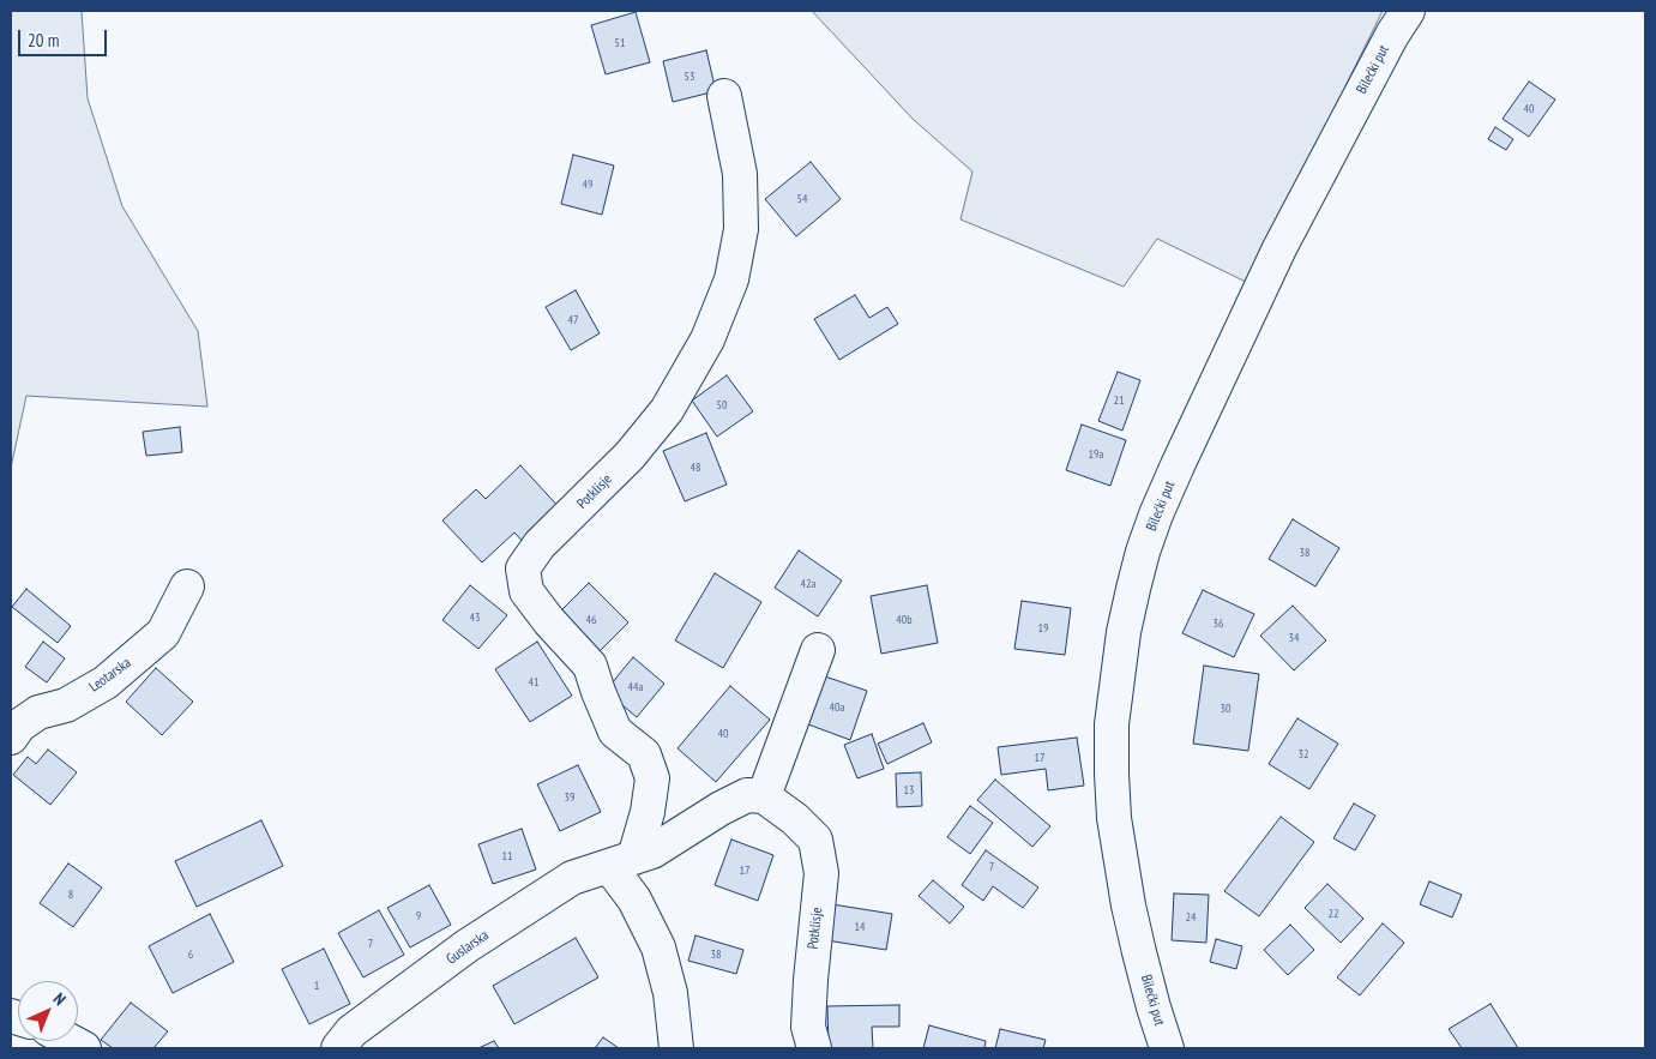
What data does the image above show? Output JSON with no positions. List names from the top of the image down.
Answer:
{
  "streets": {
    "street": [
      "Bilećki put",
      "Potklisje",
      "Leotarska",
      "Guslarska"
    ]
  },
  "crossings": [
    ["Potklisje", "Guslarska"]
  ],
  "house_numbers": [
    "51",
    "53",
    "40",
    "49",
    "54",
    "47",
    "21",
    "50",
    "19a",
    "48",
    "38",
    "42a",
    "43",
    "46",
    "40b",
    "36",
    "19",
    "34",
    "41",
    "44a",
    "40a",
    "30",
    "40",
    "32",
    "17",
    "13",
    "39",
    "11",
    "7",
    "17",
    "8",
    "22",
    "9",
    "24",
    "14",
    "7",
    "6",
    "38",
    "1"
  ],
  "scale_bar": "20 m",
  "north": "top right"
}
